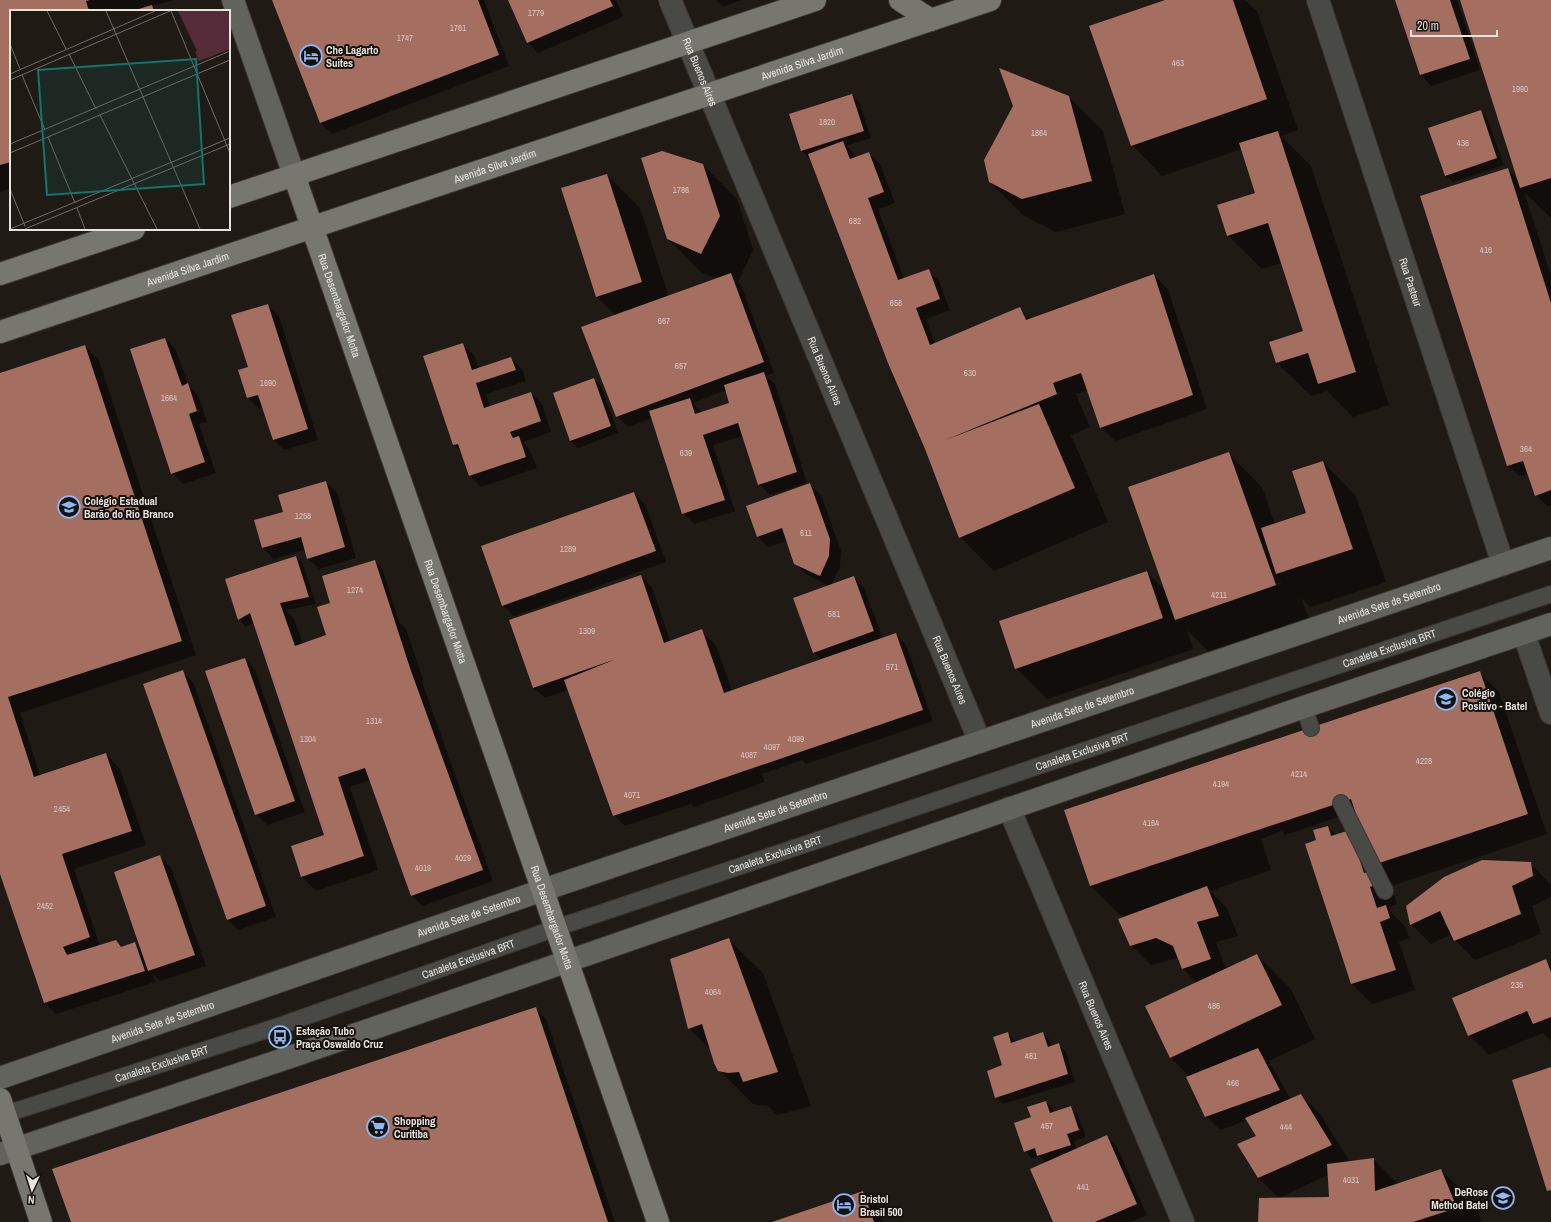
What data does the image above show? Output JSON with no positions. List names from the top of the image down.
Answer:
{
  "streets": {
    "main road": ["Avenida Silva Jardim", "Rua Desembargador Motta", "Avenida Sete de Setembro"],
    "street": ["Rua Buenos Aires", "Rua Pasteur"],
    "lane": ["Canaleta Exclusiva BRT"]
  },
  "crossings": [
    ["Avenida Silva Jardim", "Rua Buenos Aires"],
    ["Avenida Silva Jardim", "Rua Desembargador Motta"],
    ["Rua Buenos Aires", "Avenida Sete de Setembro"],
    ["Rua Pasteur", "Avenida Sete de Setembro"],
    ["Rua Desembargador Motta", "Avenida Sete de Setembro"],
    ["Rua Desembargador Motta", "Canaleta Exclusiva BRT"]
  ],
  "places": {
    "hotel": ["Che Lagarto Suites", "Bristol Brasil 500"],
    "school or university": ["Colégio Estadual Barão do Rio Branco", "Colégio Positivo - Batel", "DeRose Method Batel"],
    "bus stop": ["Estação Tubo Praça Oswaldo Cruz"],
    "supermarket": ["Shopping Curitiba"]
  },
  "house_numbers": [
    "1779",
    "1761",
    "1747",
    "463",
    "1990",
    "1820",
    "1864",
    "436",
    "1786",
    "682",
    "416",
    "658",
    "667",
    "657",
    "630",
    "1690",
    "1664",
    "364",
    "639",
    "1258",
    "611",
    "1289",
    "1274",
    "4211",
    "581",
    "1309",
    "571",
    "1314",
    "1304",
    "4099",
    "4097",
    "4087",
    "4228",
    "4214",
    "4194",
    "4071",
    "2454",
    "4164",
    "4029",
    "4019",
    "2452",
    "235",
    "4064",
    "486",
    "481",
    "466",
    "457",
    "444",
    "4031",
    "441"
  ],
  "scale_bar": "20 m",
  "north": "bottom"
}
